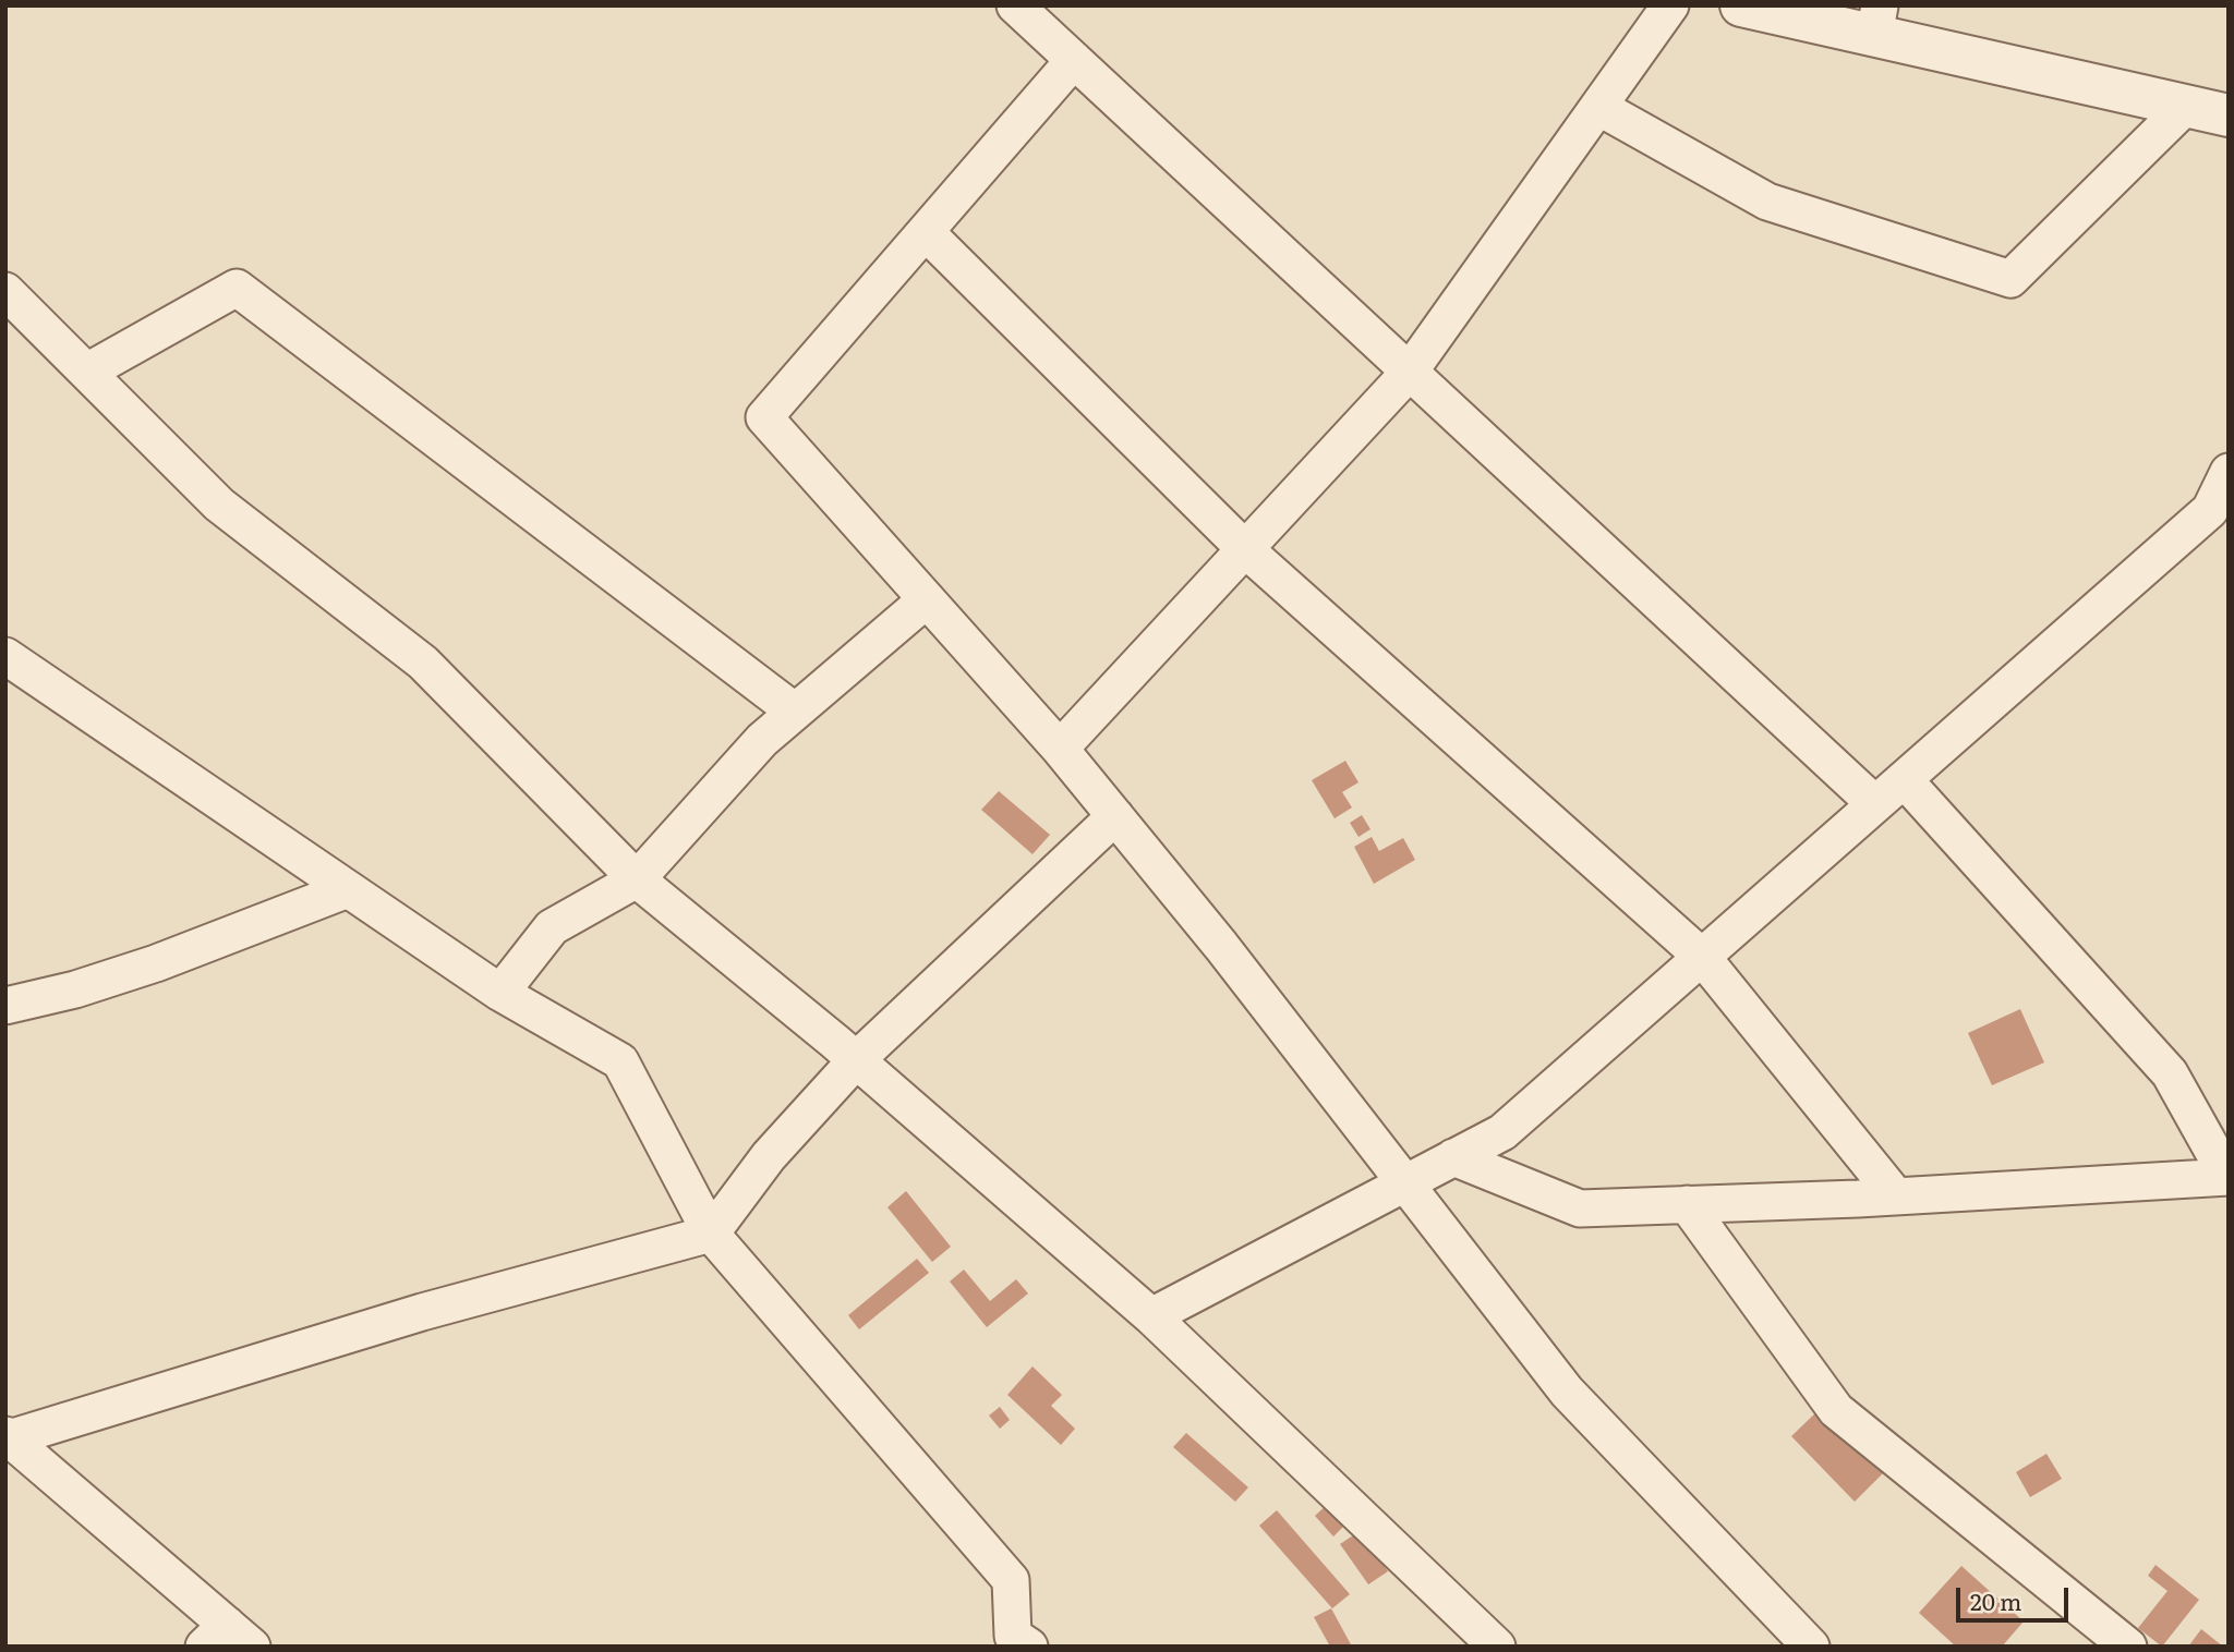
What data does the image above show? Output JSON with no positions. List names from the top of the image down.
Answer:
{
  "scale_bar": "20 m"
}
